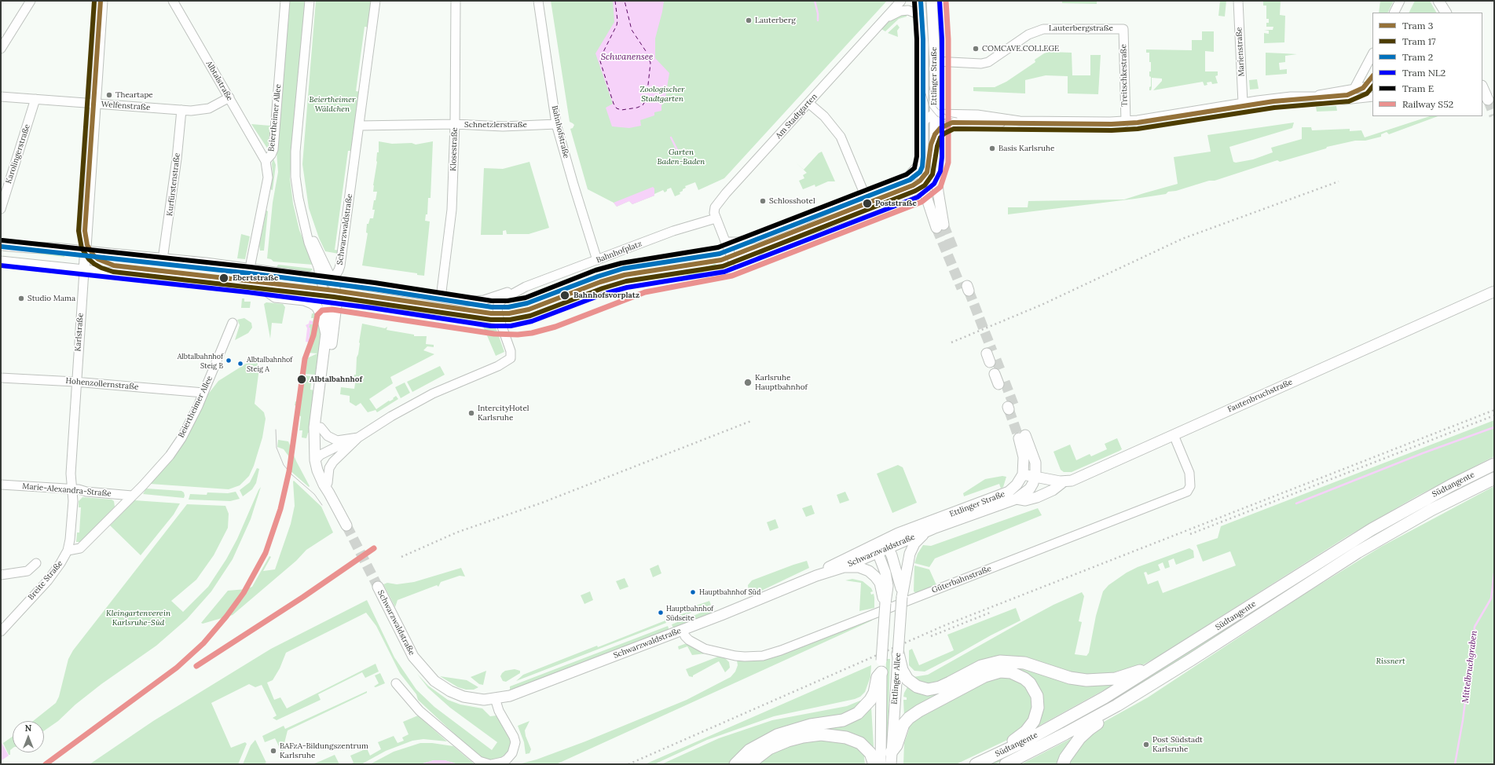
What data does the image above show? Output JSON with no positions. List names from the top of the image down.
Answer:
{
  "streets": {
    "highway": ["Südtangente"],
    "main road": [
      "Ettlinger Straße",
      "Schwarzwaldstraße",
      "Karlstraße",
      "Fautenbruchstraße",
      "Ettlinger Allee"
    ],
    "street": [
      "Lauterbergstraße",
      "Marienstraße",
      "Treitschkestraße",
      "Albtalstraße",
      "Welfenstraße",
      "Am Stadtgarten",
      "Beiertheimer Allee",
      "Schnetzlerstraße",
      "Bahnhofstraße",
      "Klosestraße",
      "Karolingerstraße",
      "Kurfürstenstraße",
      "Bahnhofplatz",
      "Hohenzollernstraße",
      "Marie-Alexandra-Straße",
      "Güterbahnstraße",
      "Breite Straße"
    ]
  },
  "crossings": [
    ["Lauterbergstraße", "Treitschkestraße"],
    ["Lauterbergstraße", "Ettlinger Straße"],
    ["Ettlinger Straße", "Am Stadtgarten"],
    ["Ettlinger Straße", "Schwarzwaldstraße"],
    ["Ettlinger Straße", "Fautenbruchstraße"],
    ["Albtalstraße", "Welfenstraße"],
    ["Albtalstraße", "Beiertheimer Allee"],
    ["Welfenstraße", "Karolingerstraße"],
    ["Welfenstraße", "Kurfürstenstraße"],
    ["Welfenstraße", "Karlstraße"],
    ["Am Stadtgarten", "Bahnhofplatz"],
    ["Beiertheimer Allee", "Hohenzollernstraße"],
    ["Beiertheimer Allee", "Marie-Alexandra-Straße"],
    ["Schnetzlerstraße", "Bahnhofstraße"],
    ["Schnetzlerstraße", "Klosestraße"],
    ["Schnetzlerstraße", "Schwarzwaldstraße"],
    ["Bahnhofstraße", "Bahnhofplatz"],
    ["Schwarzwaldstraße", "Güterbahnstraße"],
    ["Schwarzwaldstraße", "Ettlinger Allee"],
    ["Karlstraße", "Hohenzollernstraße"],
    ["Karlstraße", "Marie-Alexandra-Straße"],
    ["Karlstraße", "Breite Straße"],
    ["Fautenbruchstraße", "Güterbahnstraße"]
  ],
  "water": ["Schwanensee", "Mittelbruchgraben"],
  "parks": [
    "Zoologischer Stadtgarten",
    "Beiertheimer Wäldchen",
    "Garten Baden-Baden",
    "Kleingartenverein Karlsruhe-Süd",
    "Rissnert"
  ],
  "places": [
    "Lauterberg",
    "COMCAVE.COLLEGE",
    "Theartape",
    "Basis Karlsruhe",
    "Schlosshotel",
    "Poststraße",
    "Ebertstraße",
    "Bahnhofsvorplatz",
    "Studio Mama",
    "Albtalbahnhof Steig B",
    "Albtalbahnhof Steig A",
    "Albtalbahnhof",
    "Karlsruhe Hauptbahnhof",
    "IntercityHotel Karlsruhe",
    "Hauptbahnhof Süd",
    "Hauptbahnhof Südseite",
    "Post Südstadt Karlsruhe",
    "BAFzA-Bildungszentrum Karlsruhe"
  ],
  "lines": [
    "tram line 3",
    "tram line 17",
    "tram line 2",
    "tram line NL2",
    "rail line S52",
    "tram line E"
  ],
  "legend": [
    "Tram 3",
    "Tram 17",
    "Tram 2",
    "Tram NL2",
    "Tram E",
    "Railway S52"
  ],
  "north": "top"
}
